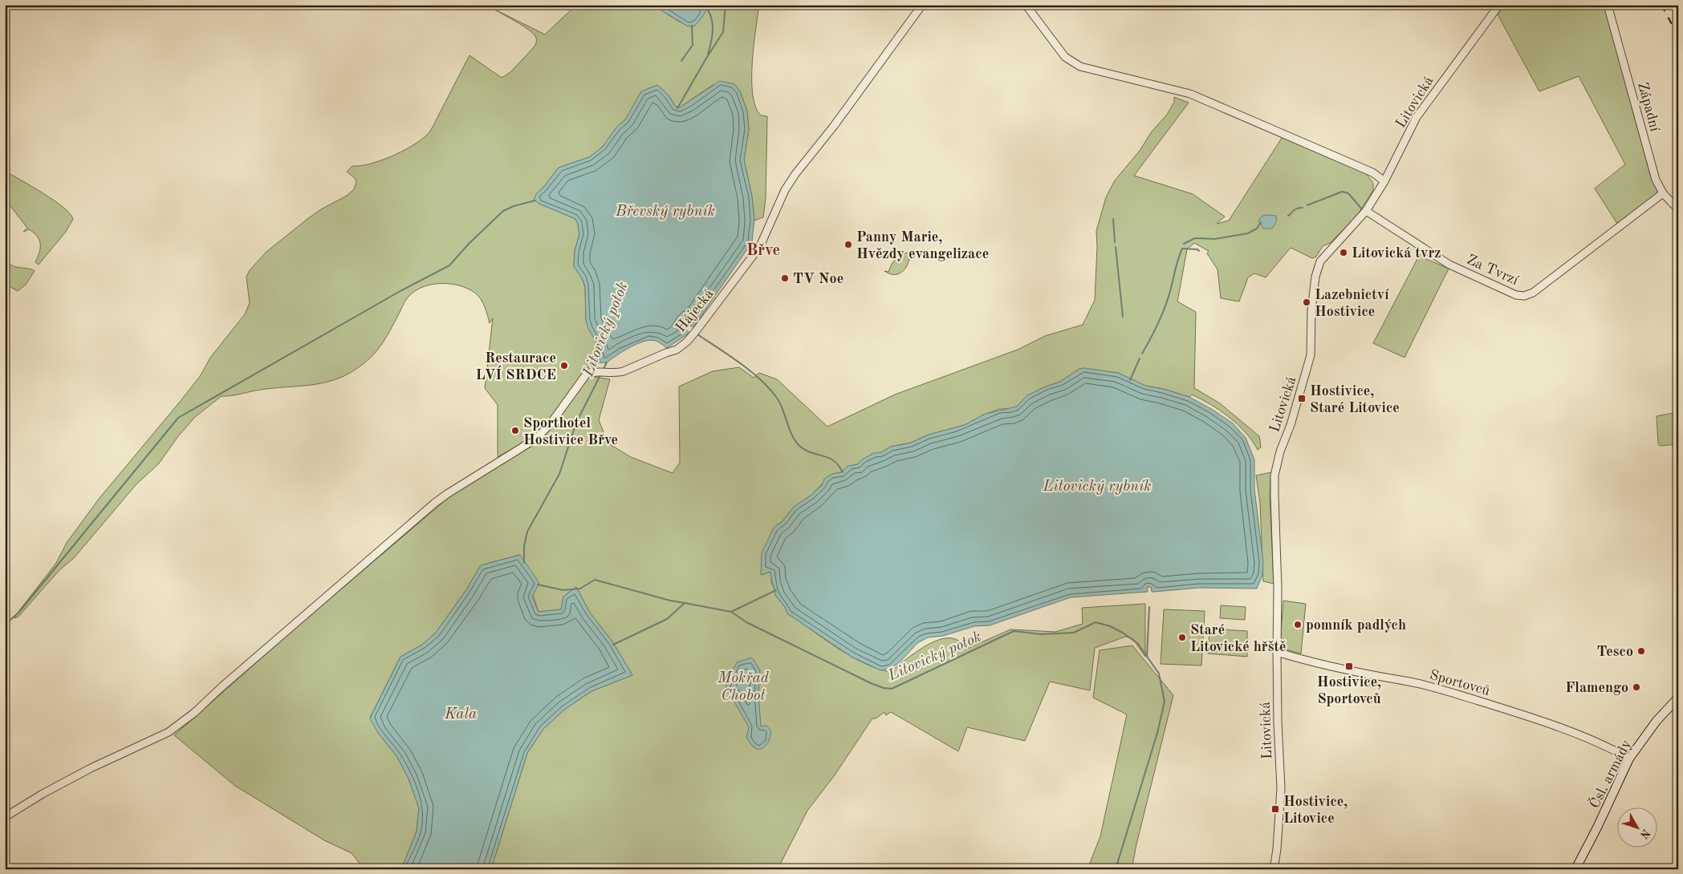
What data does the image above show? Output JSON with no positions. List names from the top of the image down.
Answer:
{
  "streets": {
    "main road": ["Čsl. armády"],
    "street": [
      "Litovická",
      "Západní",
      "Za Tvrzí",
      "Hájecká",
      "Sportovců"
    ]
  },
  "crossings": [
    ["Litovická", "Za Tvrzí"],
    ["Litovická", "Sportovců"],
    ["Západní", "Za Tvrzí"],
    ["Sportovců", "Čsl. armády"]
  ],
  "districts": ["Břve"],
  "water": [
    "Břevský rybník",
    "Litovický potok",
    "Litovický rybník",
    "Mokřad Chobot",
    "Kala"
  ],
  "places": {
    "other": [
      "Panny Marie, Hvězdy evangelizace",
      "Litovická tvrz",
      "TV Noe",
      "Lazebnictví Hostivice",
      "Restaurace LVÍ SRDCE",
      "Sporthotel Hostivice Břve",
      "pomník padlých",
      "Staré Litovické hřště",
      "Tesco",
      "Flamengo"
    ],
    "transit": ["Hostivice, Staré Litovice", "Hostivice, Sportovců", "Hostivice, Litovice"]
  },
  "north": "bottom right"
}
